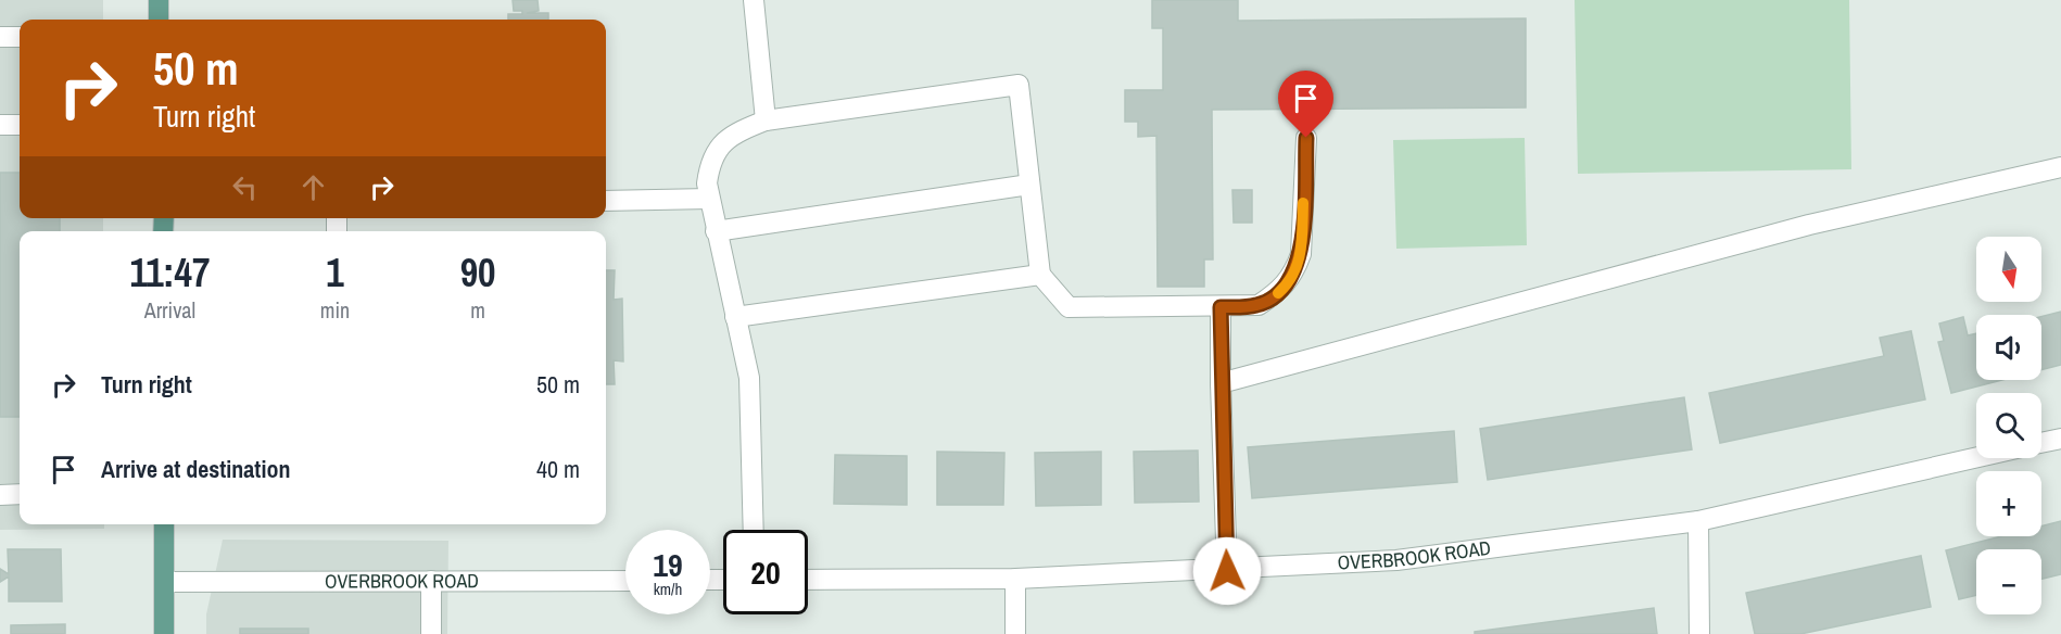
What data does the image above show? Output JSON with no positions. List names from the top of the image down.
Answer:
{
  "streets": {
    "street": ["OVERBROOK ROAD"]
  },
  "north": "bottom",
  "page": {
    "turn": ["50 m", "Turn right"],
    "eta": [
      "11:47",
      "Arrival",
      "1",
      "min",
      "90",
      "m"
    ],
    "map_buttons": ["+", "−"],
    "list": [
      {
        "name": "Turn right",
        "value": "50 m"
      },
      {
        "name": "Arrive at destination",
        "value": "40 m"
      }
    ],
    "speed": "19 km/h",
    "limit": "20"
  }
}
